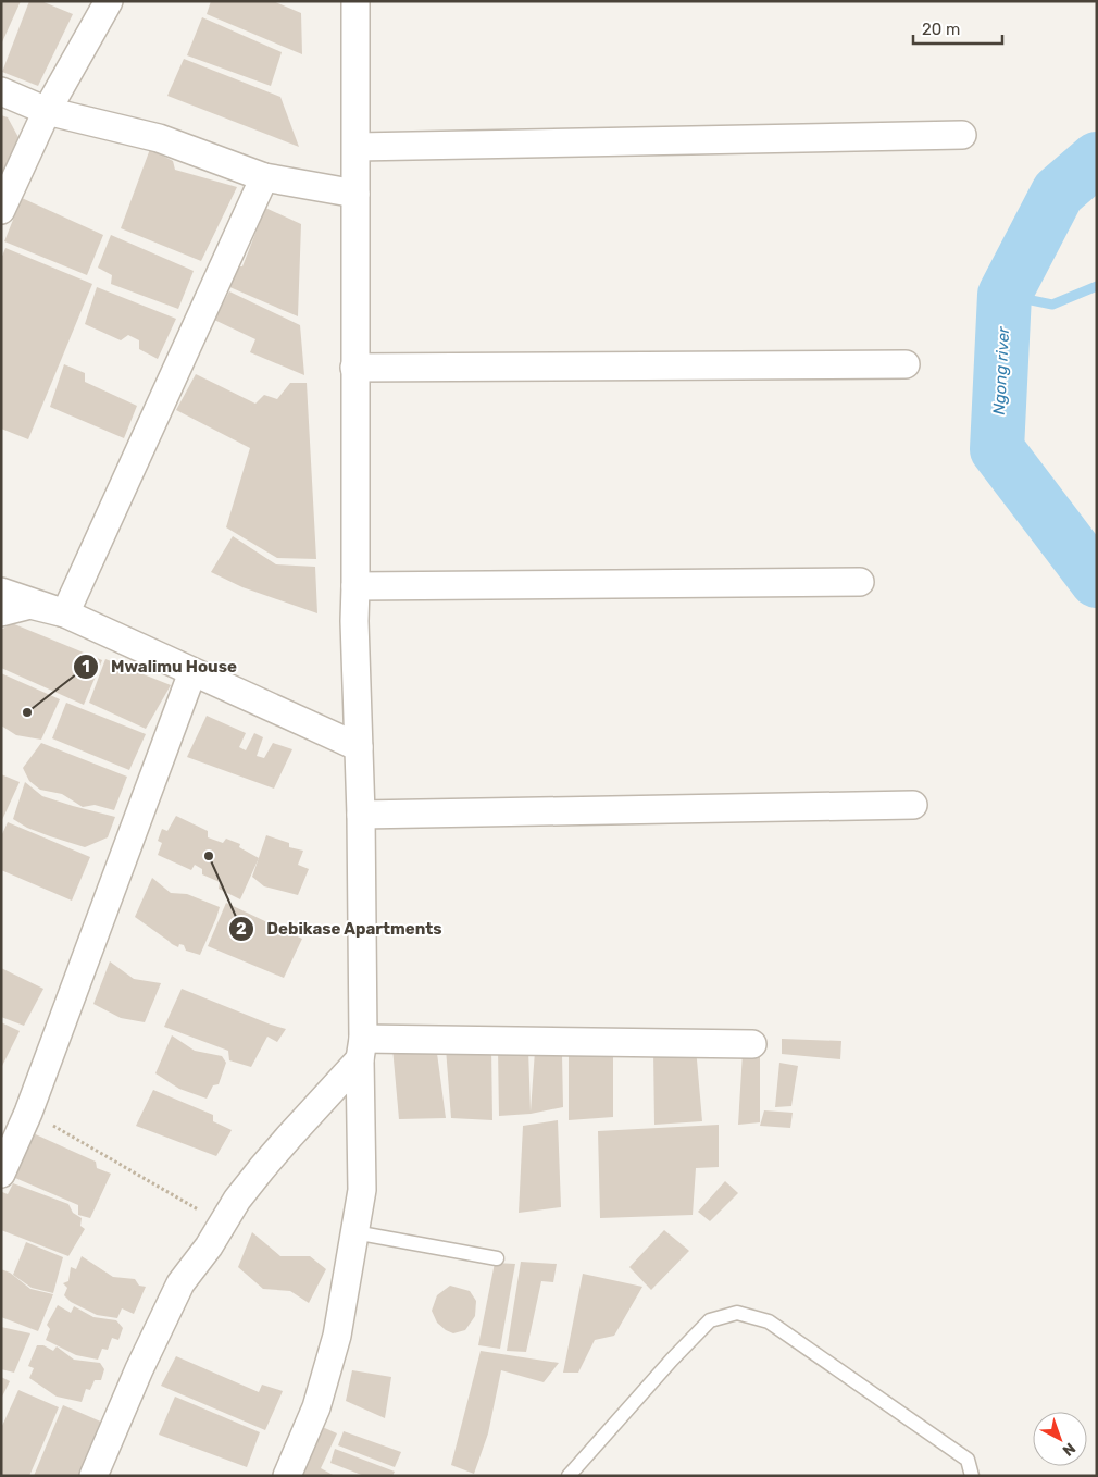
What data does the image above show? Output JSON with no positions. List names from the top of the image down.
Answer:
{
  "water": ["Ngong river"],
  "places": ["Mwalimu House", "Debikase Apartments"],
  "scale_bar": "20 m",
  "north": "bottom right"
}
